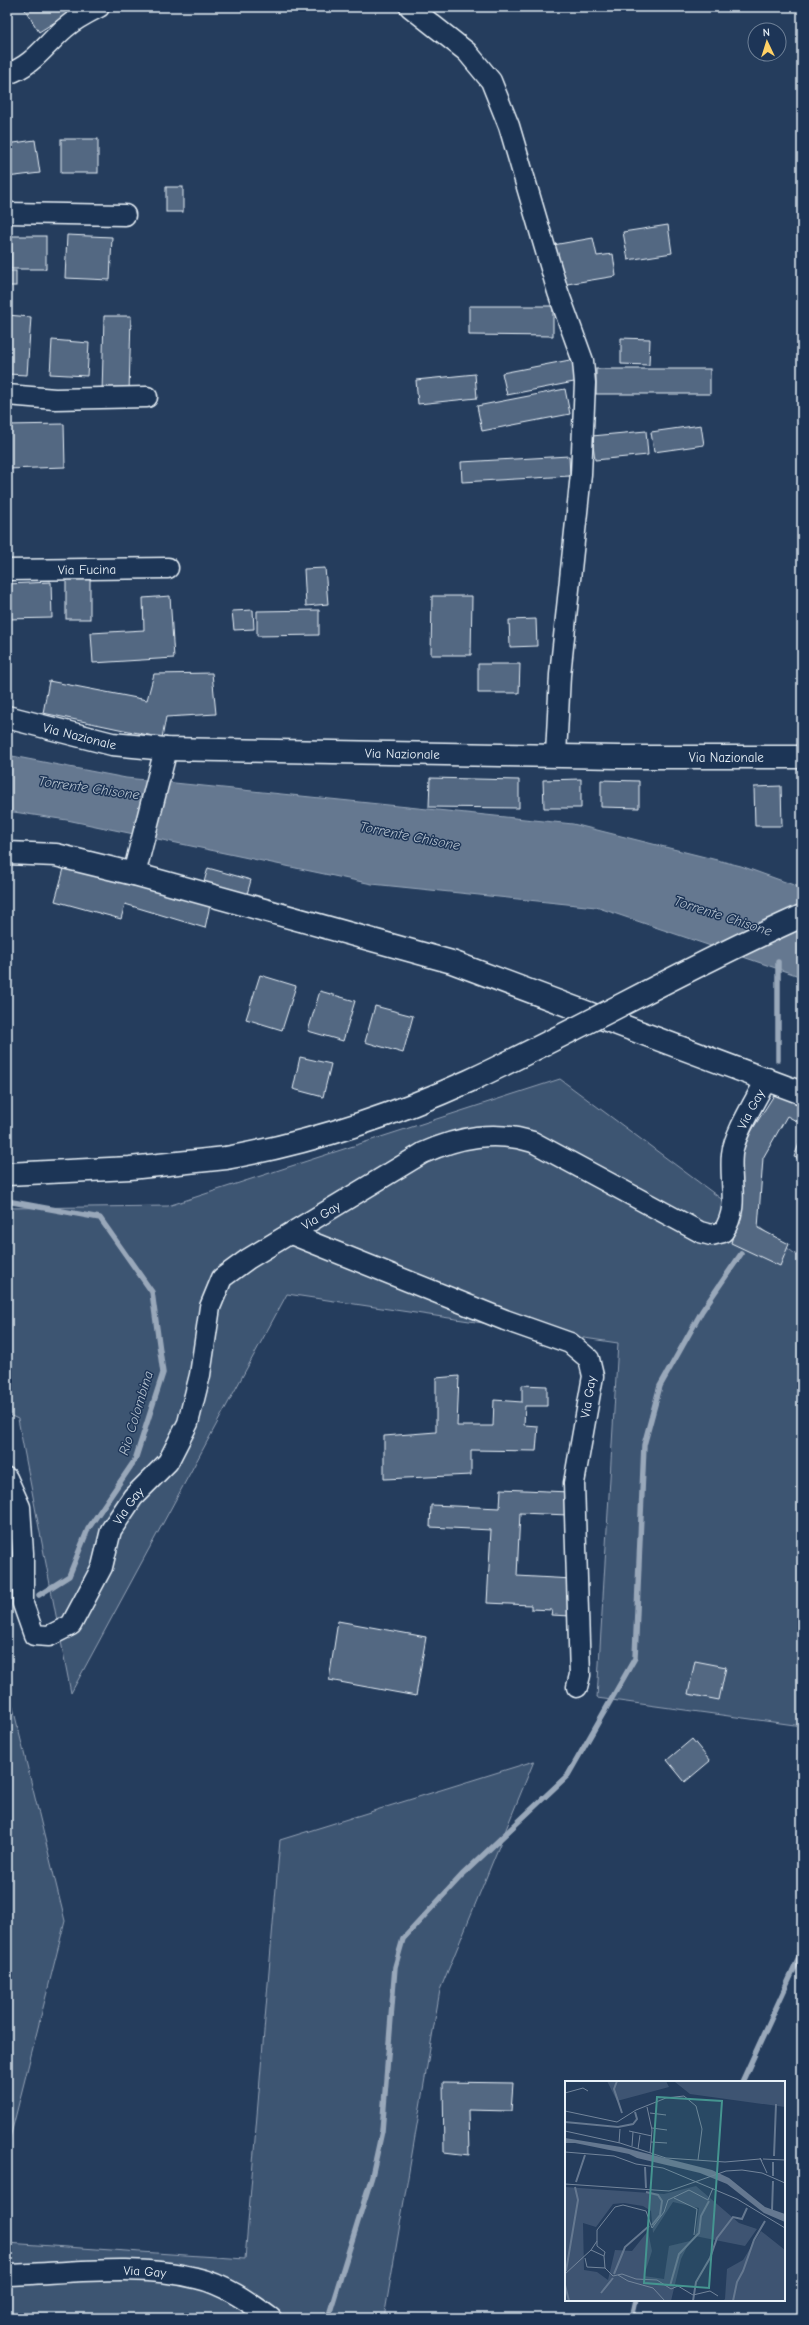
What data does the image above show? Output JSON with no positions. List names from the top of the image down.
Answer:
{
  "streets": {
    "main road": ["Via Nazionale"],
    "street": ["Via Fucina", "Via Gay"]
  },
  "water": ["Torrente Chisone", "Rio Colombina"],
  "north": "top"
}
